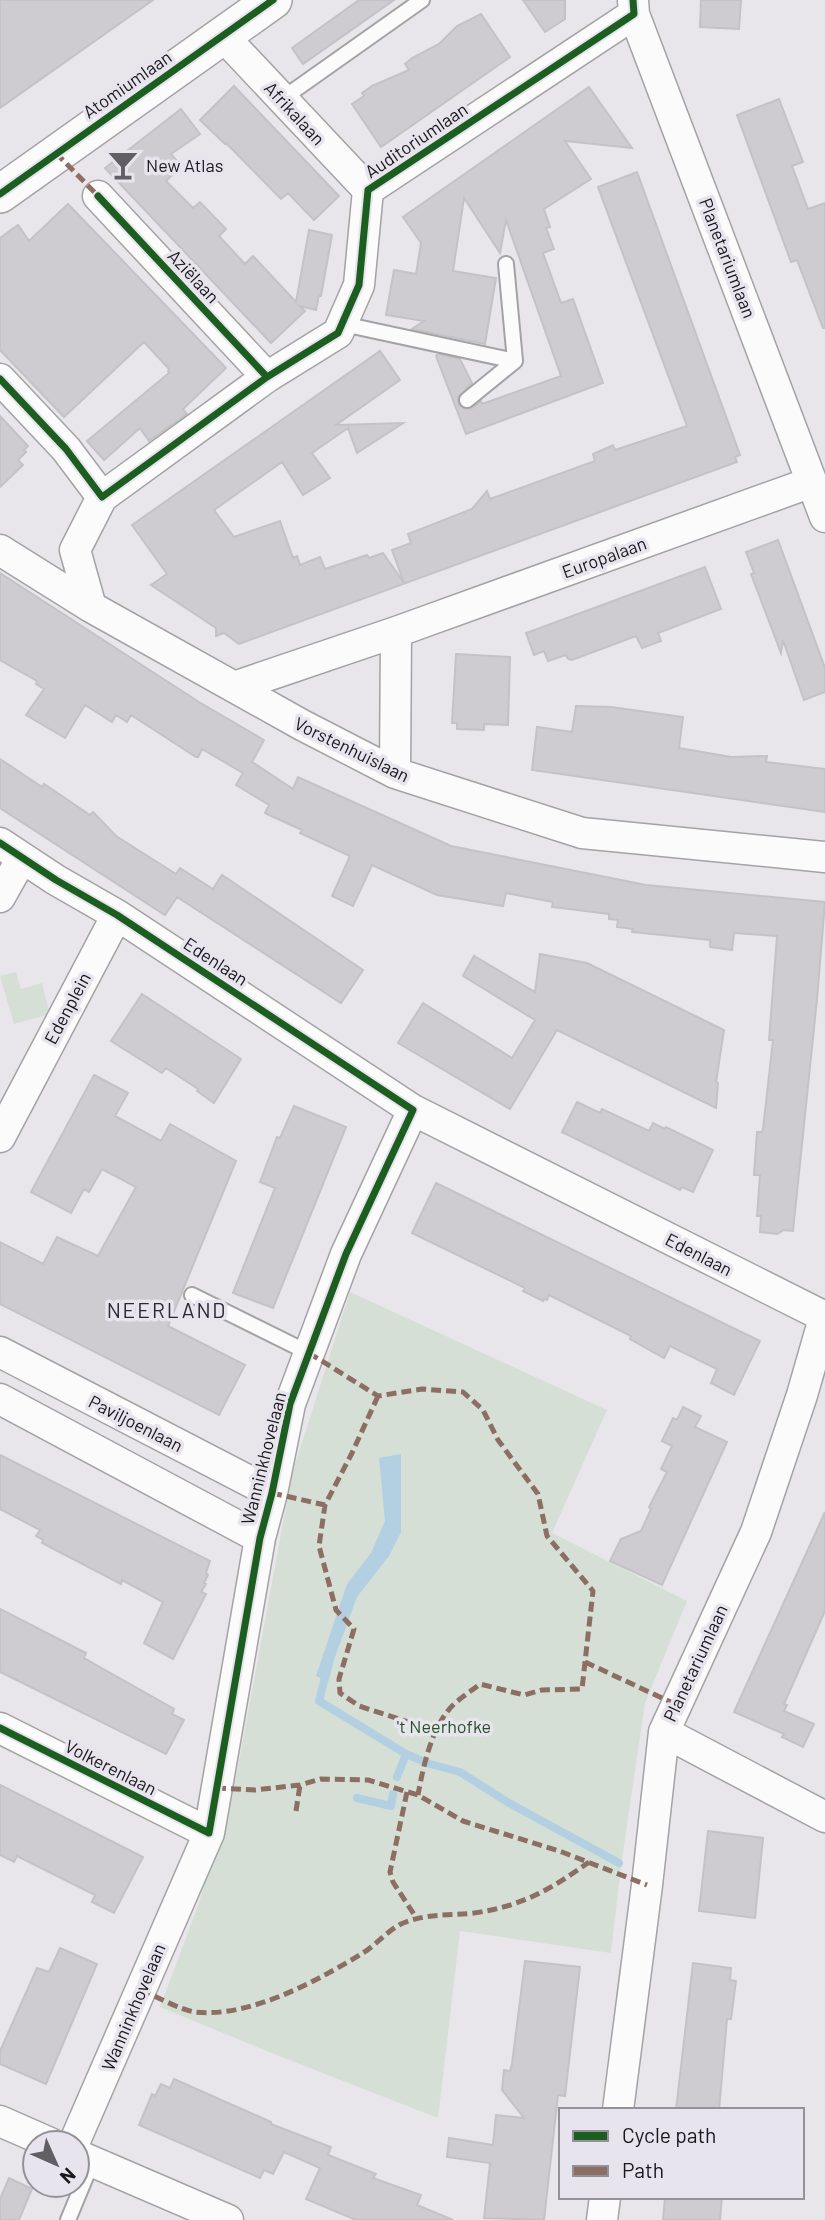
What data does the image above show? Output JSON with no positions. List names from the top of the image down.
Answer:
{
  "streets": {
    "street": [
      "Atomiumlaan",
      "Afrikalaan",
      "Auditoriumlaan",
      "Planetariumlaan",
      "Aziëlaan",
      "Europalaan",
      "Vorstenhuislaan",
      "Edenlaan",
      "Edenplein",
      "Paviljoenlaan",
      "Wanninkhovelaan",
      "Volkerenlaan"
    ]
  },
  "crossings": [
    ["Atomiumlaan", "Afrikalaan"],
    ["Afrikalaan", "Auditoriumlaan"],
    ["Auditoriumlaan", "Planetariumlaan"],
    ["Auditoriumlaan", "Aziëlaan"],
    ["Auditoriumlaan", "Vorstenhuislaan"],
    ["Planetariumlaan", "Europalaan"],
    ["Planetariumlaan", "Edenlaan"],
    ["Europalaan", "Vorstenhuislaan"],
    ["Edenlaan", "Edenplein"],
    ["Edenlaan", "Wanninkhovelaan"],
    ["Paviljoenlaan", "Wanninkhovelaan"],
    ["Wanninkhovelaan", "Volkerenlaan"]
  ],
  "districts": ["NEERLAND"],
  "parks": ["'t Neerhofke"],
  "places": {
    "bar": ["New Atlas"]
  },
  "legend": ["Cycle path", "Path"],
  "north": "bottom right"
}
